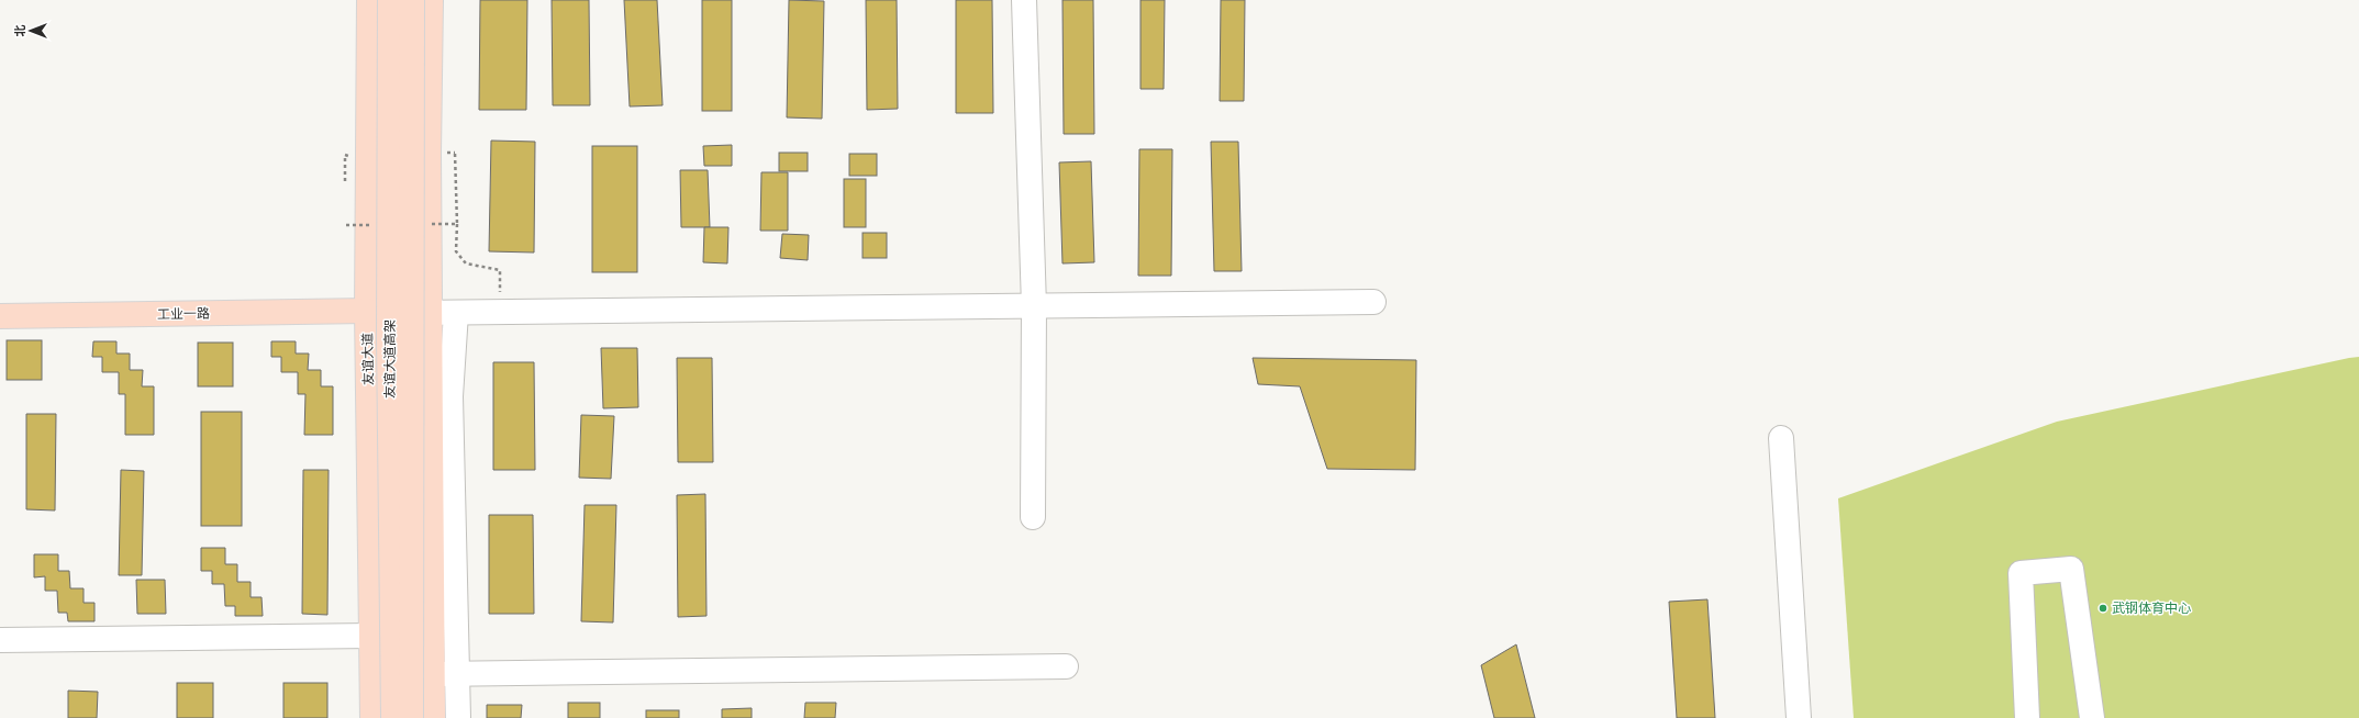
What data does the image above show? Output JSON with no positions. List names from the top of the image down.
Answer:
{
  "streets": {
    "main road": ["工业一路", "友谊大道", "友谊大道高架"]
  },
  "crossings": [
    ["工业一路", "友谊大道"]
  ],
  "places": ["武钢体育中心"],
  "north": "left"
}
